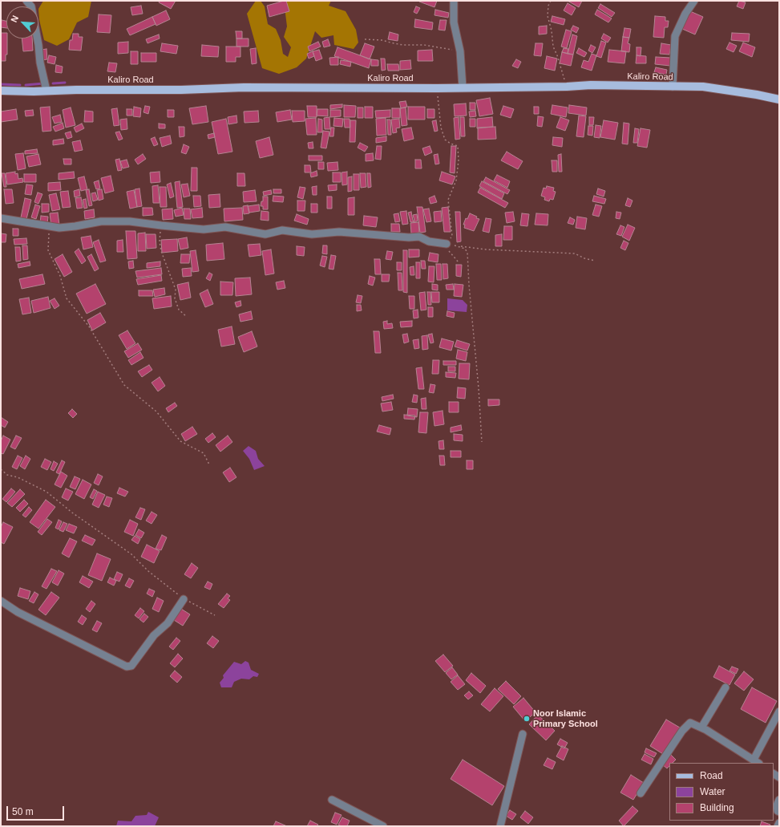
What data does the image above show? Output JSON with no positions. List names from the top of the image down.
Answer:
{
  "streets": {
    "main road": ["Kaliro Road"]
  },
  "places": ["Noor Islamic Primary School"],
  "legend": ["Road", "Water", "Building"],
  "scale_bar": "50 m",
  "north": "top left"
}
